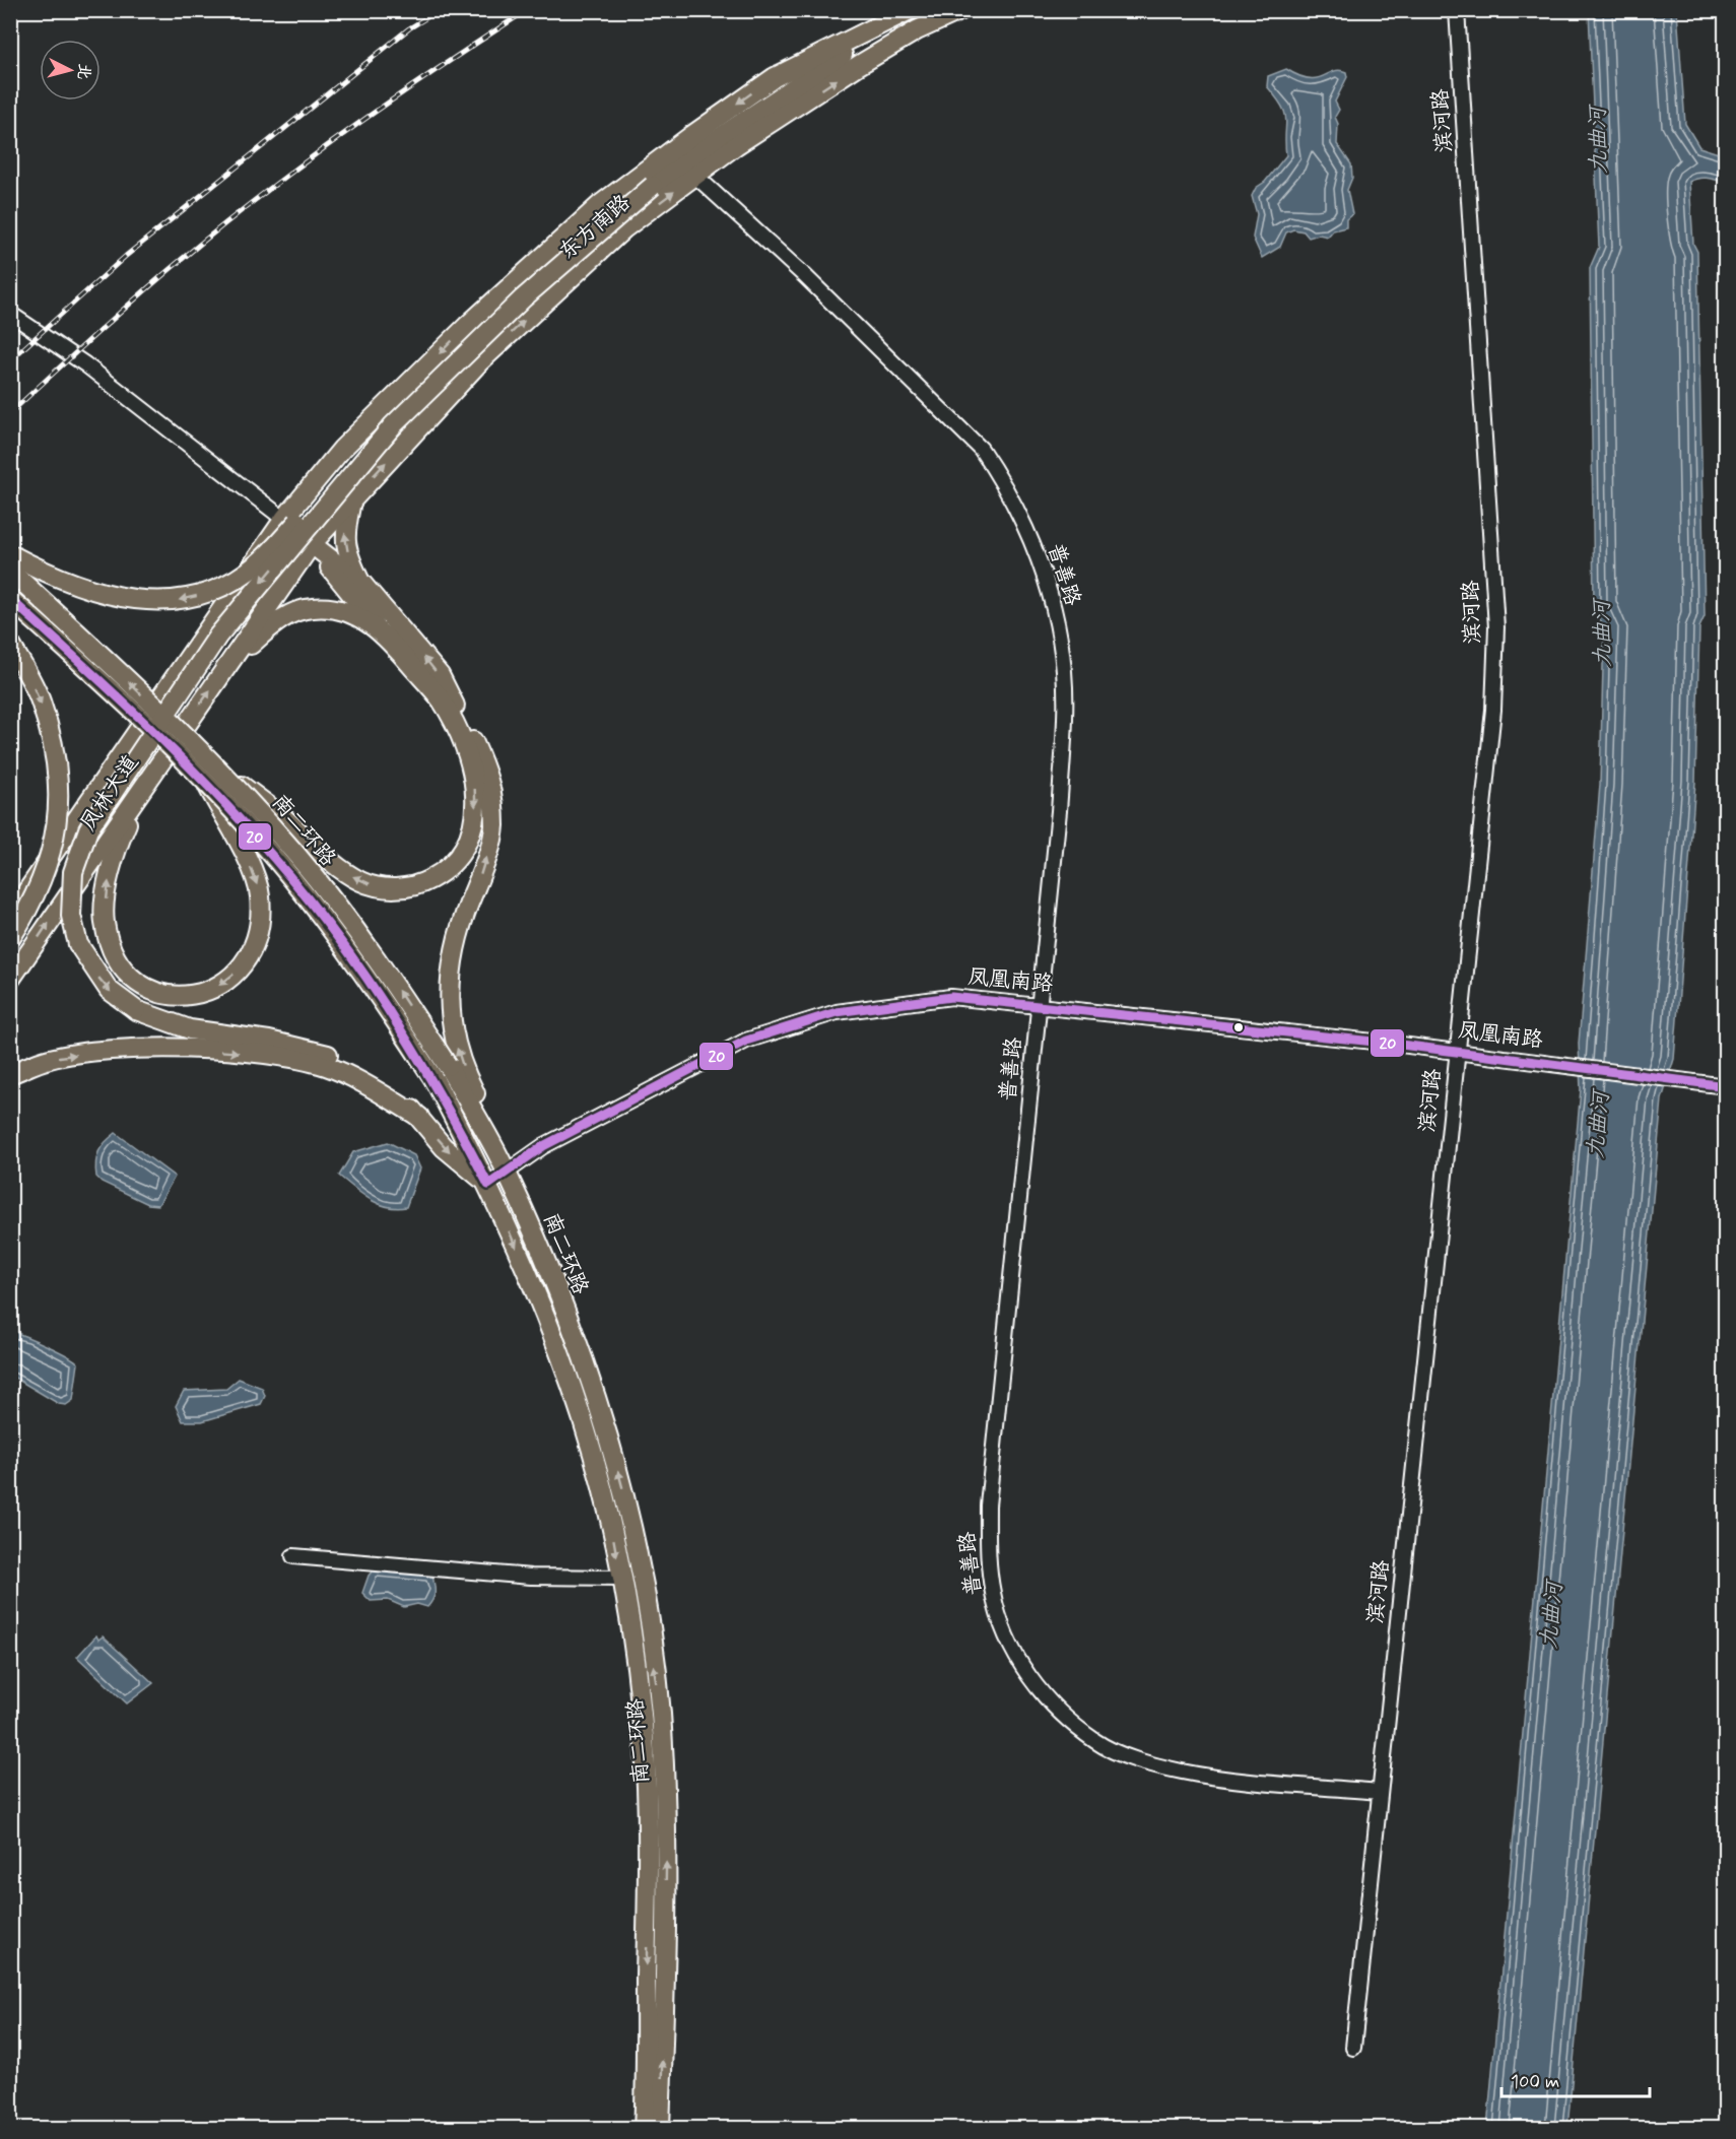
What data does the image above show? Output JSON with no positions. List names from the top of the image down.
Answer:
{
  "streets": {
    "main road": ["东方南路", "凤林大道", "南二环路"],
    "street": ["滨河路", "普善路", "凤凰南路"]
  },
  "crossings": [
    ["滨河路", "普善路"],
    ["滨河路", "凤凰南路"],
    ["东方南路", "普善路"],
    ["东方南路", "凤林大道"],
    ["普善路", "凤凰南路"],
    ["南二环路", "凤凰南路"]
  ],
  "water": ["九曲河"],
  "lines": ["transit line 20"],
  "scale_bar": "100 m",
  "north": "right"
}
